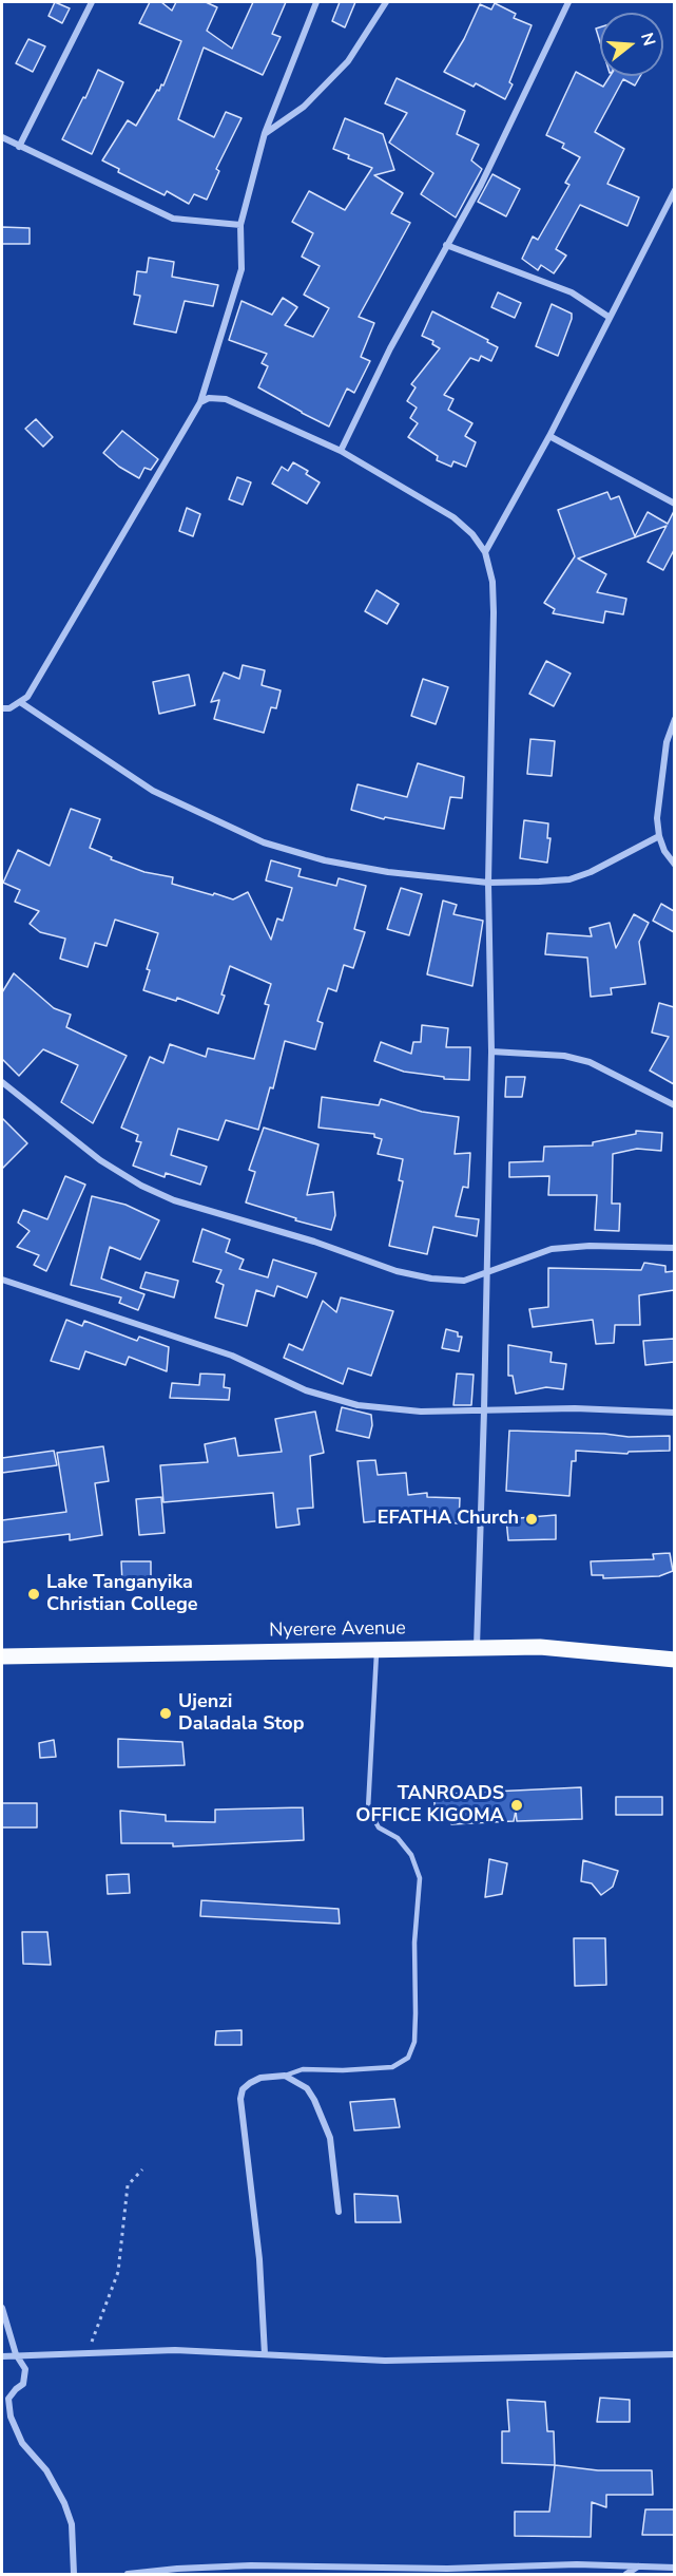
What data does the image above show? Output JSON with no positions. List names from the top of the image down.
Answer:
{
  "streets": {
    "main road": ["Nyerere Avenue"]
  },
  "places": [
    "EFATHA Church",
    "Lake Tanganyika Christian College",
    "Ujenzi Daladala Stop",
    "TANROADS OFFICE KIGOMA"
  ],
  "north": "right"
}
